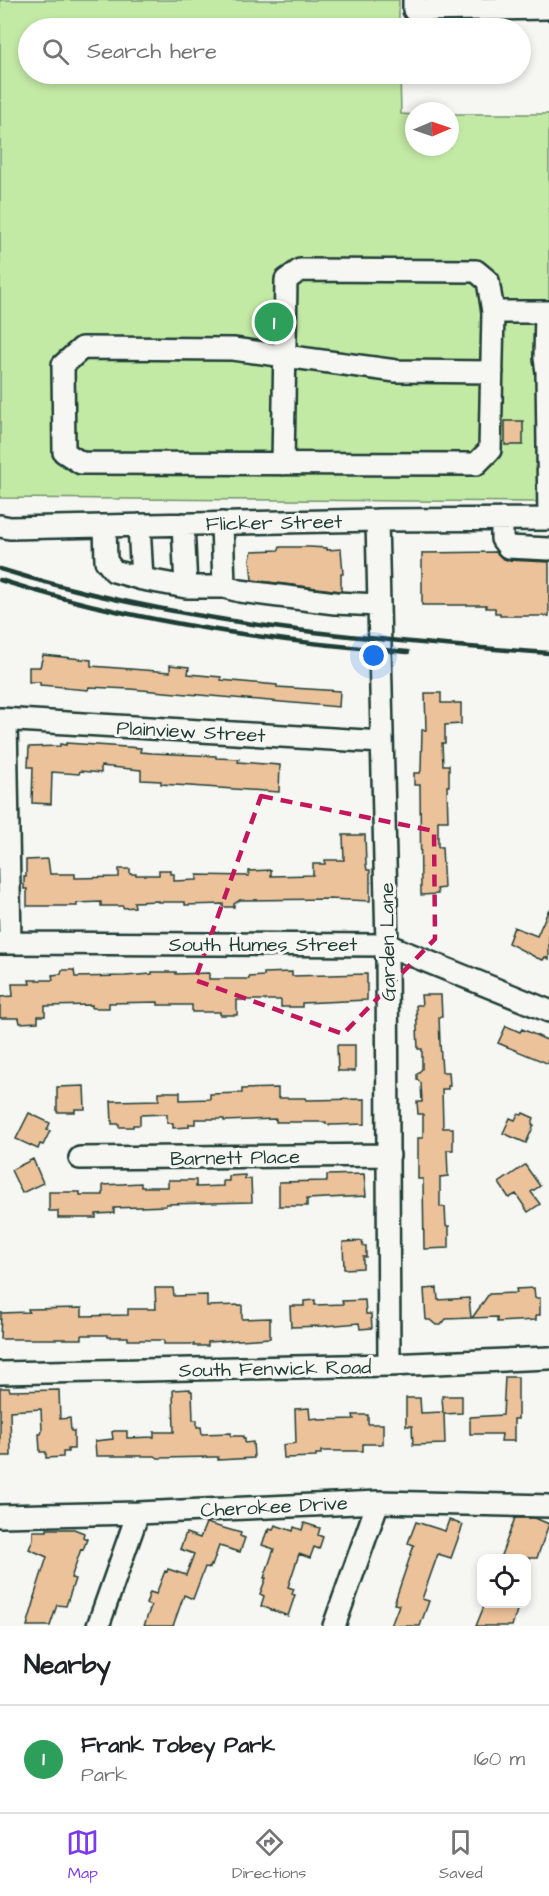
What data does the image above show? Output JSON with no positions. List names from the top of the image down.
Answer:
{
  "streets": {
    "street": [
      "Flicker Street",
      "Plainview Street",
      "Garden Lane",
      "South Humes Street",
      "Barnett Place",
      "South Fenwick Road",
      "Cherokee Drive"
    ]
  },
  "crossings": [
    ["Flicker Street", "Garden Lane"],
    ["Plainview Street", "Garden Lane"],
    ["Garden Lane", "South Humes Street"],
    ["Garden Lane", "Barnett Place"],
    ["Garden Lane", "South Fenwick Road"]
  ],
  "north": "right",
  "page": {
    "search": "Search here",
    "pins": "1",
    "heading": "Nearby",
    "list": [
      {
        "mark": "1",
        "name": "Frank Tobey Park",
        "note": "Park",
        "value": "160 m"
      }
    ],
    "nav": ["Map", "Directions", "Saved"]
  }
}
